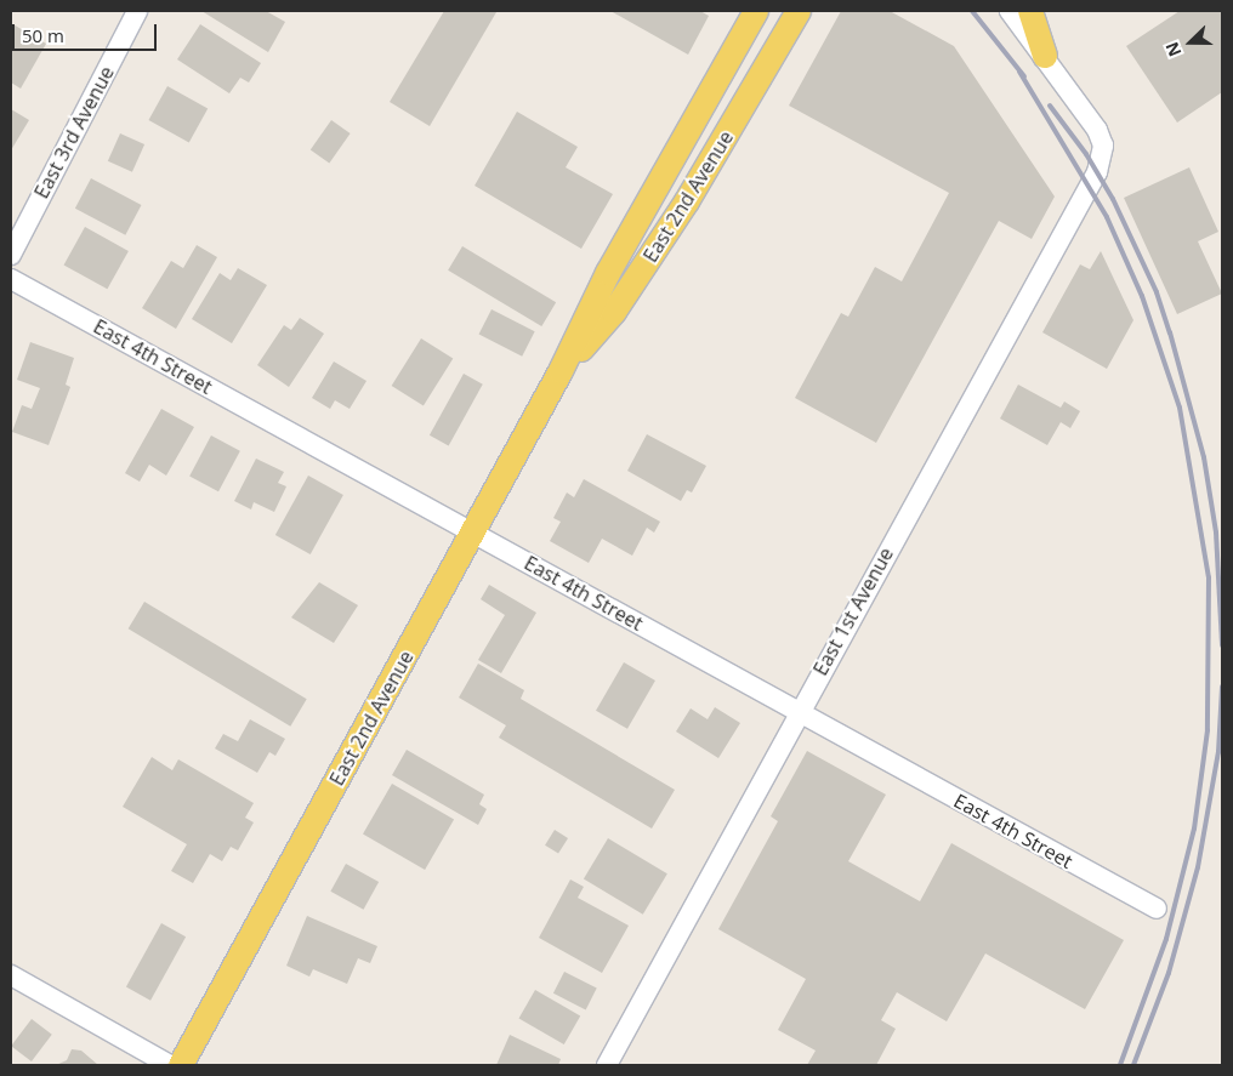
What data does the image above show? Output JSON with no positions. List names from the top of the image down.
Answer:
{
  "streets": {
    "main road": ["East 2nd Avenue"],
    "street": ["East 3rd Avenue", "East 4th Street", "East 1st Avenue"]
  },
  "crossings": [
    ["East 2nd Avenue", "East 4th Street"],
    ["East 4th Street", "East 1st Avenue"]
  ],
  "scale_bar": "50 m",
  "north": "left"
}
